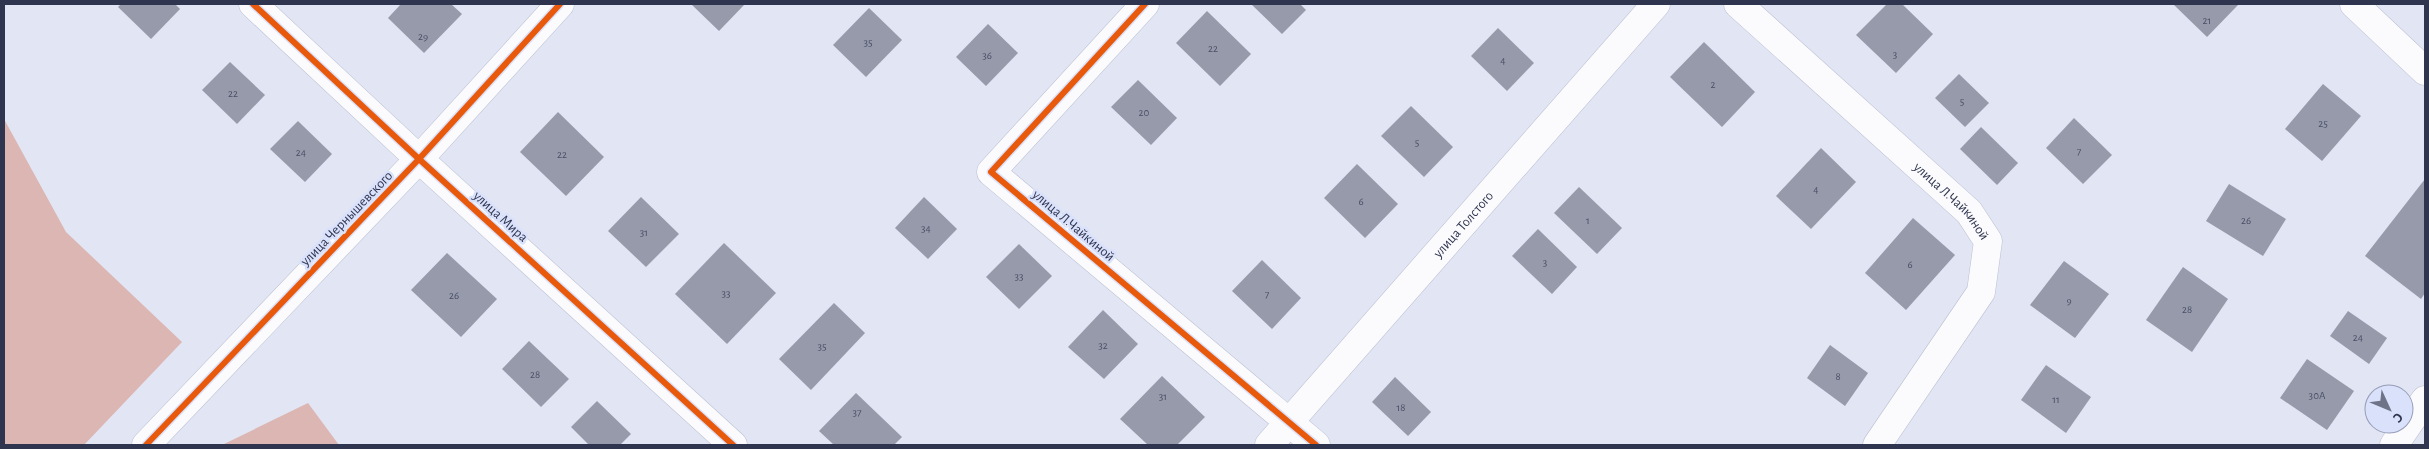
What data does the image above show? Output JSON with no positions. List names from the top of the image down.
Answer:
{
  "streets": {
    "street": [
      "улица Л.Чайкиной",
      "улица Мира",
      "улица Чернышевского",
      "улица Толстого"
    ]
  },
  "crossings": [
    ["улица Л.Чайкиной", "улица Толстого"],
    ["улица Мира", "улица Чернышевского"]
  ],
  "house_numbers": [
    "21",
    "29",
    "35",
    "22",
    "3",
    "36",
    "4",
    "2",
    "22",
    "5",
    "20",
    "25",
    "5",
    "7",
    "24",
    "22",
    "4",
    "6",
    "1",
    "26",
    "34",
    "31",
    "3",
    "6",
    "33",
    "33",
    "7",
    "26",
    "9",
    "28",
    "24",
    "32",
    "35",
    "28",
    "8",
    "30А",
    "31",
    "11",
    "18",
    "37"
  ],
  "north": "bottom right"
}
